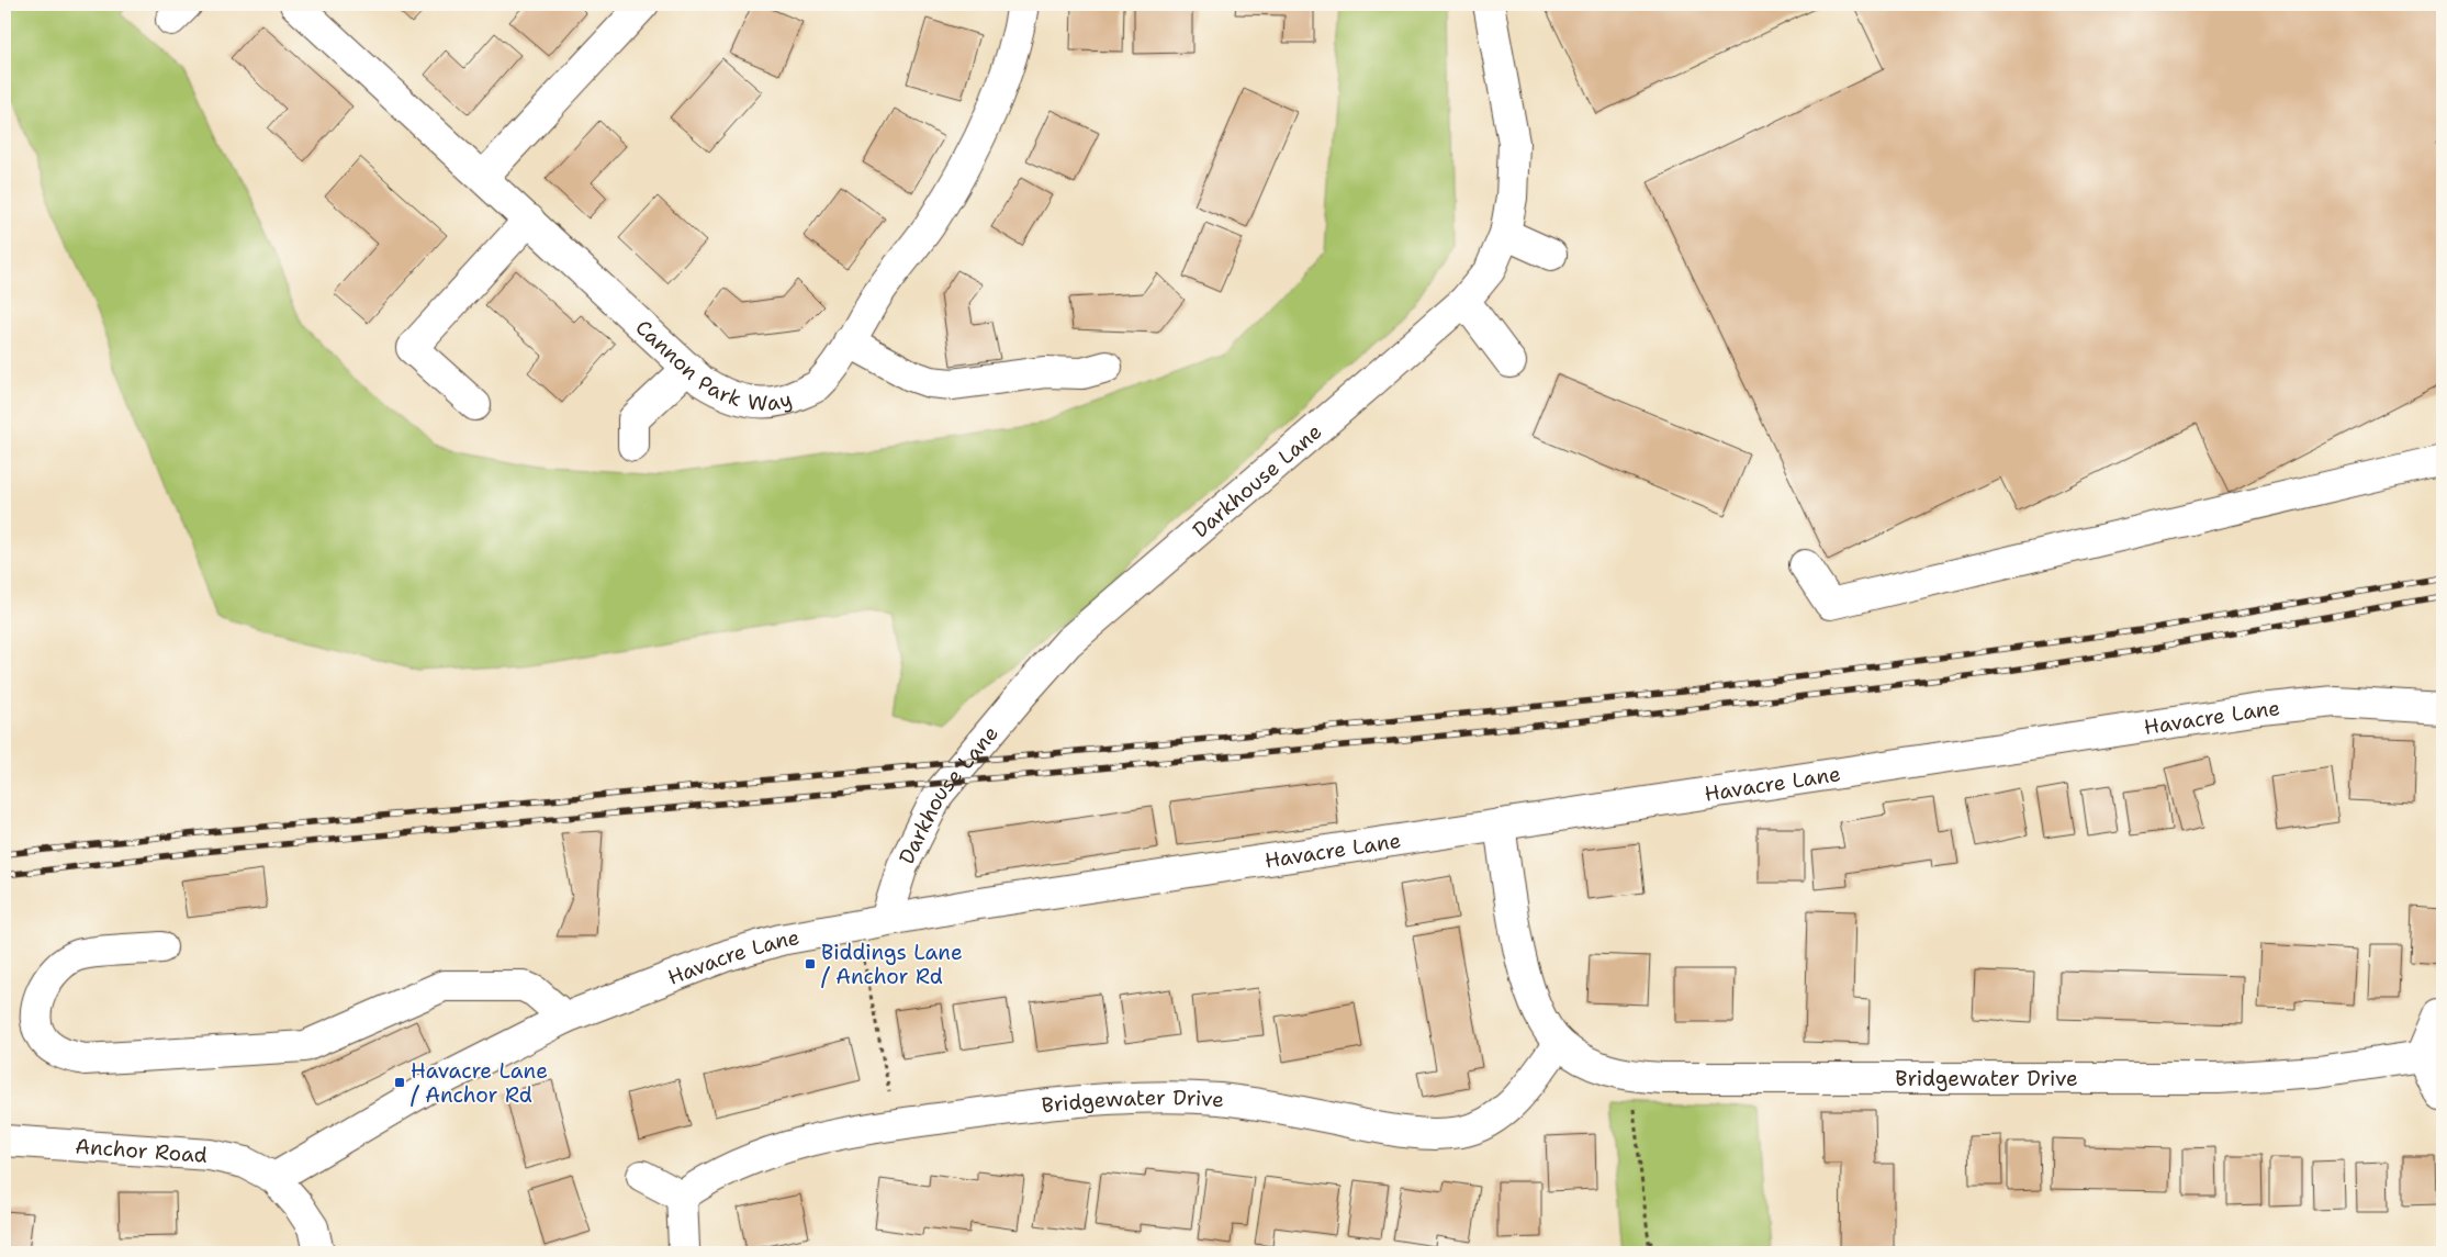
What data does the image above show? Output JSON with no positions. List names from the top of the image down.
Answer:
{
  "streets": {
    "street": [
      "Cannon Park Way",
      "Darkhouse Lane",
      "Havacre Lane",
      "Bridgewater Drive",
      "Anchor Road"
    ]
  },
  "crossings": [
    ["Darkhouse Lane", "Havacre Lane"],
    ["Havacre Lane", "Bridgewater Drive"],
    ["Havacre Lane", "Anchor Road"]
  ],
  "places": {
    "transit": ["Biddings Lane / Anchor Rd", "Havacre Lane / Anchor Rd"]
  }
}
